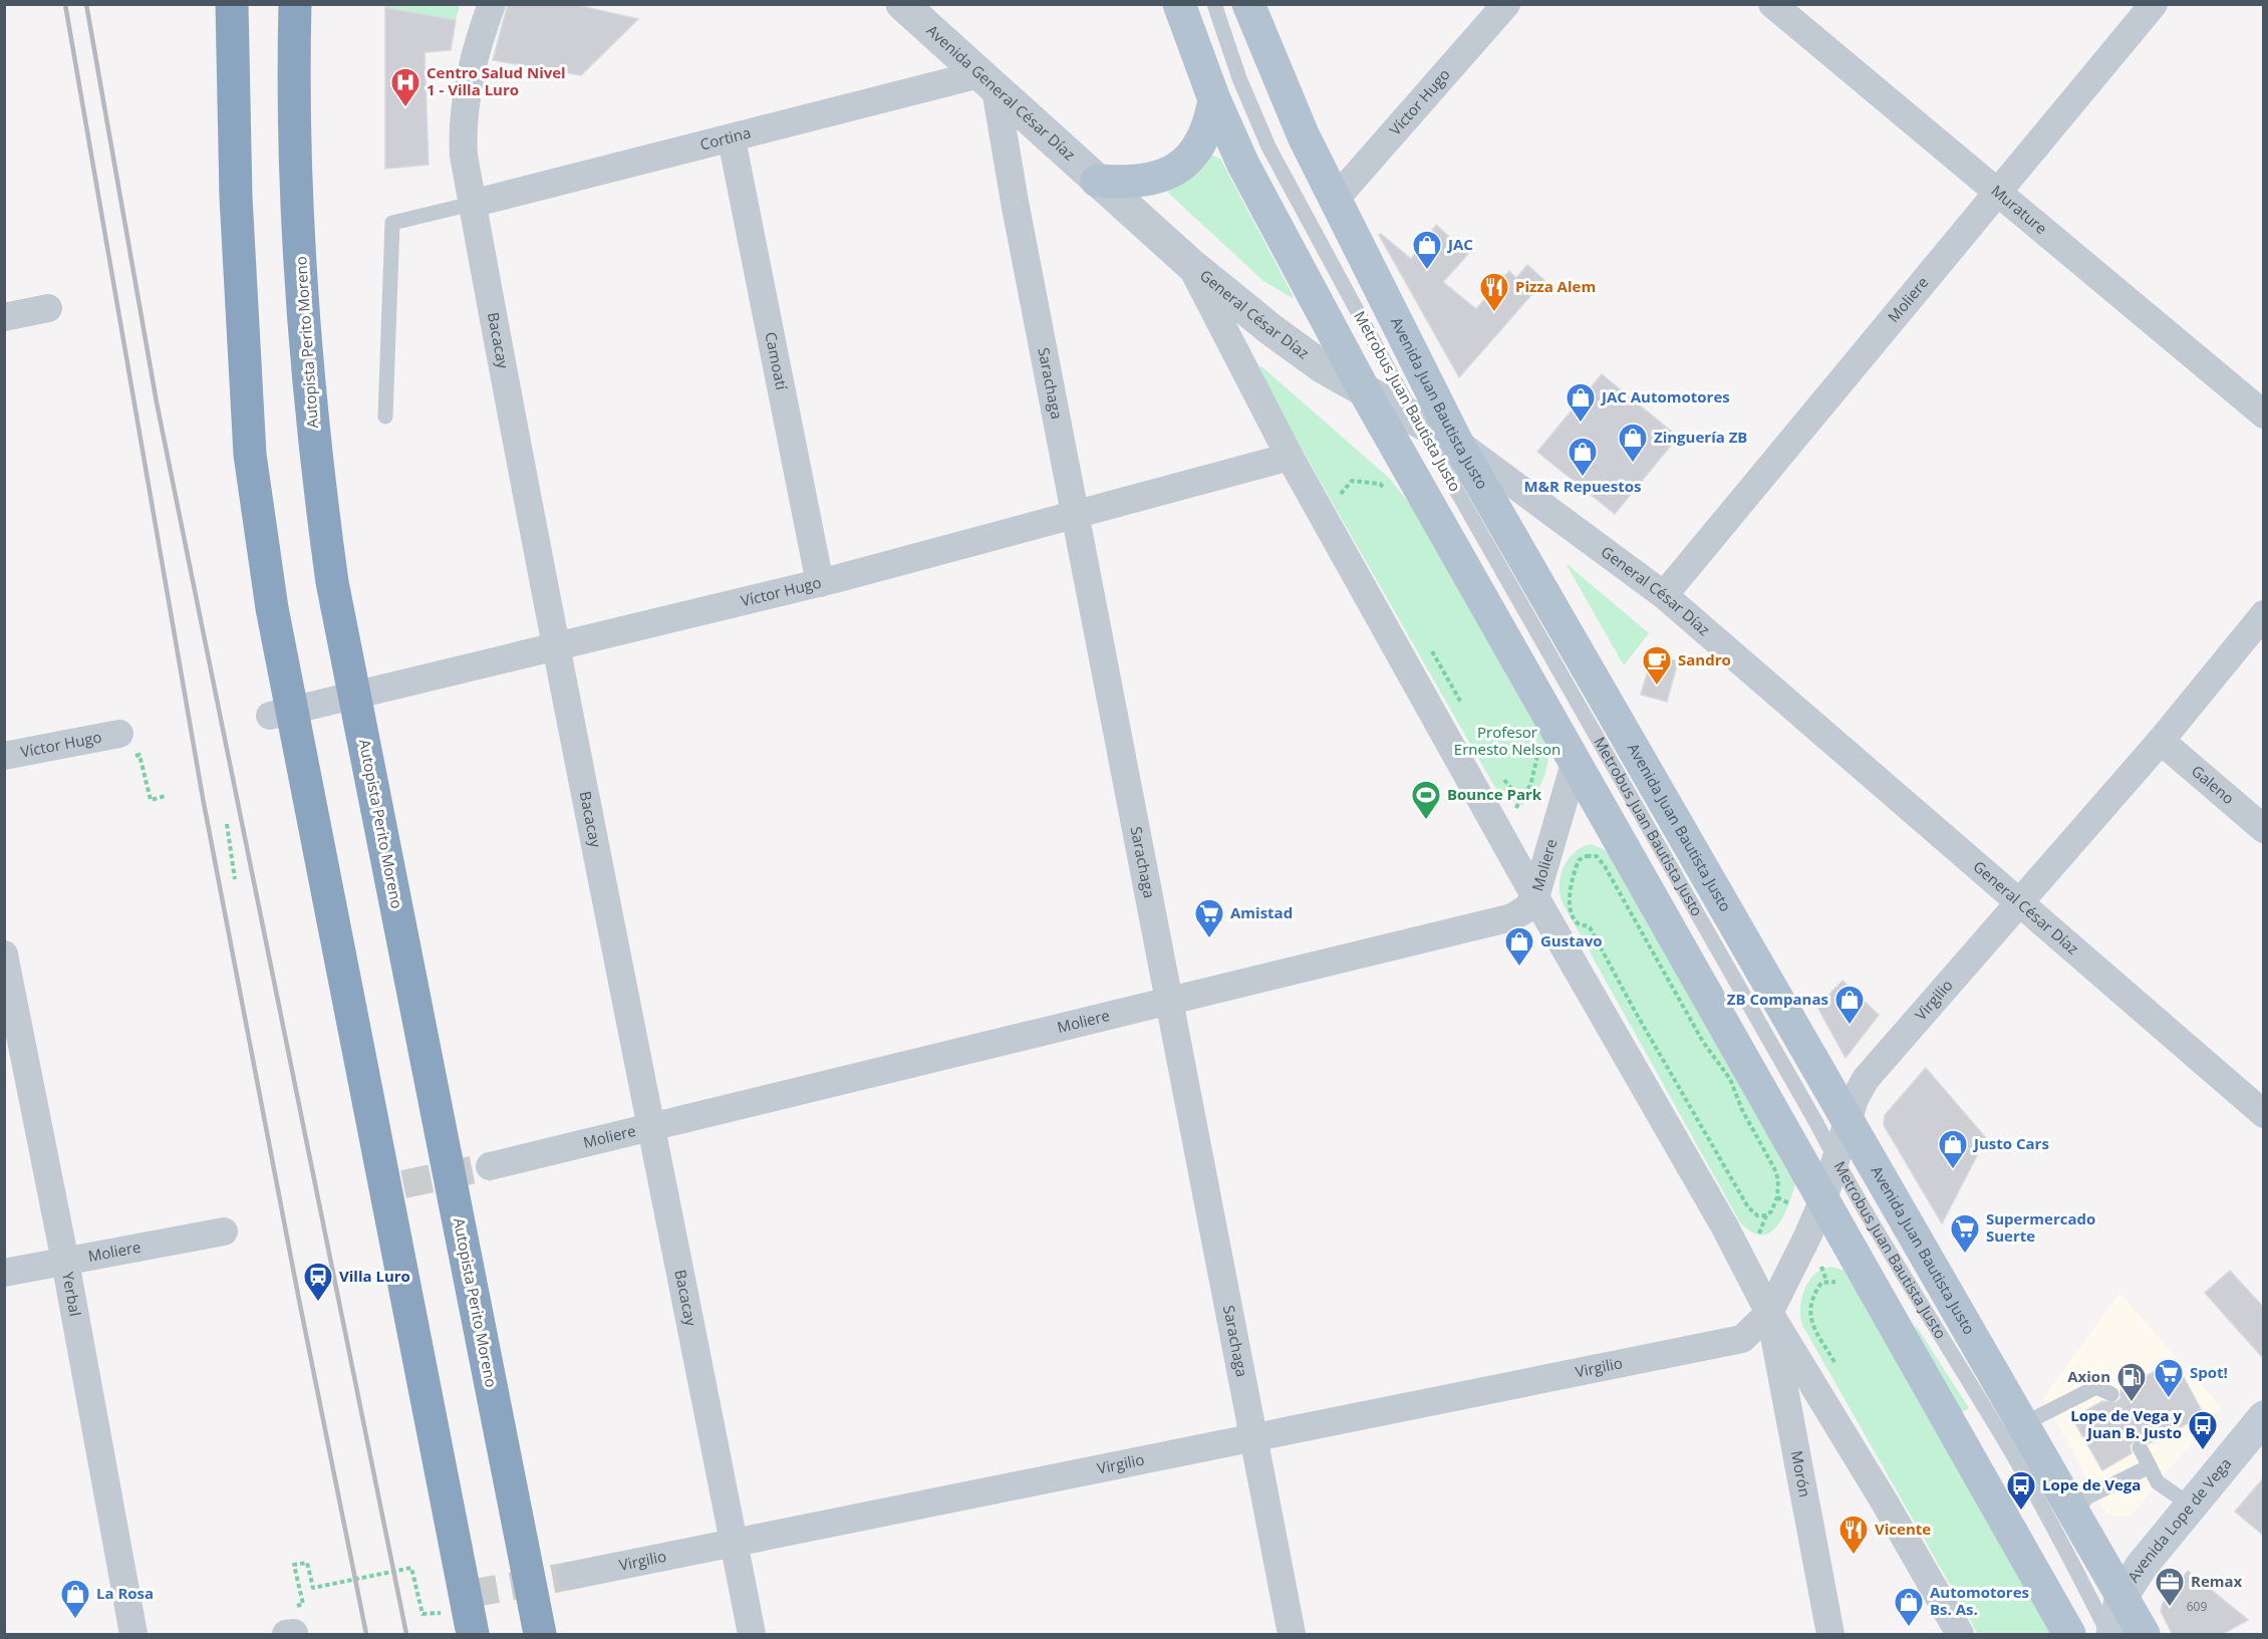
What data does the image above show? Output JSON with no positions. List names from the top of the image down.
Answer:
{
  "streets": {
    "highway": ["Autopista Perito Moreno"],
    "main road": ["Avenida Juan Bautista Justo", "Avenida Lope de Vega"],
    "street": [
      "Avenida General César Díaz",
      "Víctor Hugo",
      "Cortina",
      "Murature",
      "Moliere",
      "General César Díaz",
      "Bacacay",
      "Camoatí",
      "Sarachaga",
      "Galeno",
      "Virgilio",
      "Yerbal",
      "Morón"
    ],
    "lane": ["Metrobus Juan Bautista Justo"]
  },
  "crossings": [
    ["Avenida General César Díaz", "Cortina"],
    ["Avenida General César Díaz", "General César Díaz"],
    ["Avenida General César Díaz", "Sarachaga"],
    ["Víctor Hugo", "Bacacay"],
    ["Víctor Hugo", "Camoatí"],
    ["Víctor Hugo", "Sarachaga"],
    ["Víctor Hugo", "Avenida Juan Bautista Justo"],
    ["Cortina", "Bacacay"],
    ["Cortina", "Camoatí"],
    ["Cortina", "Sarachaga"],
    ["Murature", "Moliere"],
    ["Moliere", "General César Díaz"],
    ["Moliere", "Bacacay"],
    ["Moliere", "Sarachaga"],
    ["Moliere", "Yerbal"],
    ["General César Díaz", "Metrobus Juan Bautista Justo"],
    ["General César Díaz", "Avenida Juan Bautista Justo"],
    ["General César Díaz", "Virgilio"],
    ["Bacacay", "Virgilio"],
    ["Sarachaga", "Virgilio"],
    ["Metrobus Juan Bautista Justo", "Virgilio"],
    ["Metrobus Juan Bautista Justo", "Avenida Lope de Vega"],
    ["Avenida Juan Bautista Justo", "Virgilio"],
    ["Avenida Juan Bautista Justo", "Avenida Lope de Vega"],
    ["Galeno", "Virgilio"],
    ["Virgilio", "Morón"]
  ],
  "parks": ["Profesor Ernesto Nelson"],
  "places": {
    "hospital": ["Centro Salud Nivel 1 - Villa Luro"],
    "shop": [
      "JAC",
      "JAC Automotores",
      "Zinguería ZB",
      "M&R Repuestos",
      "Gustavo",
      "ZB Companas",
      "Justo Cars",
      "La Rosa",
      "Automotores Bs. As."
    ],
    "restaurant": ["Pizza Alem", "Vicente"],
    "cafe": ["Sandro"],
    "sports": ["Bounce Park"],
    "supermarket": ["Amistad", "Supermercado Suerte", "Spot!"],
    "station": ["Villa Luro"],
    "fuel station": ["Axion"],
    "bus stop": ["Lope de Vega y Juan B. Justo", "Lope de Vega"],
    "office": ["Remax"]
  },
  "house_numbers": ["609"]
}
